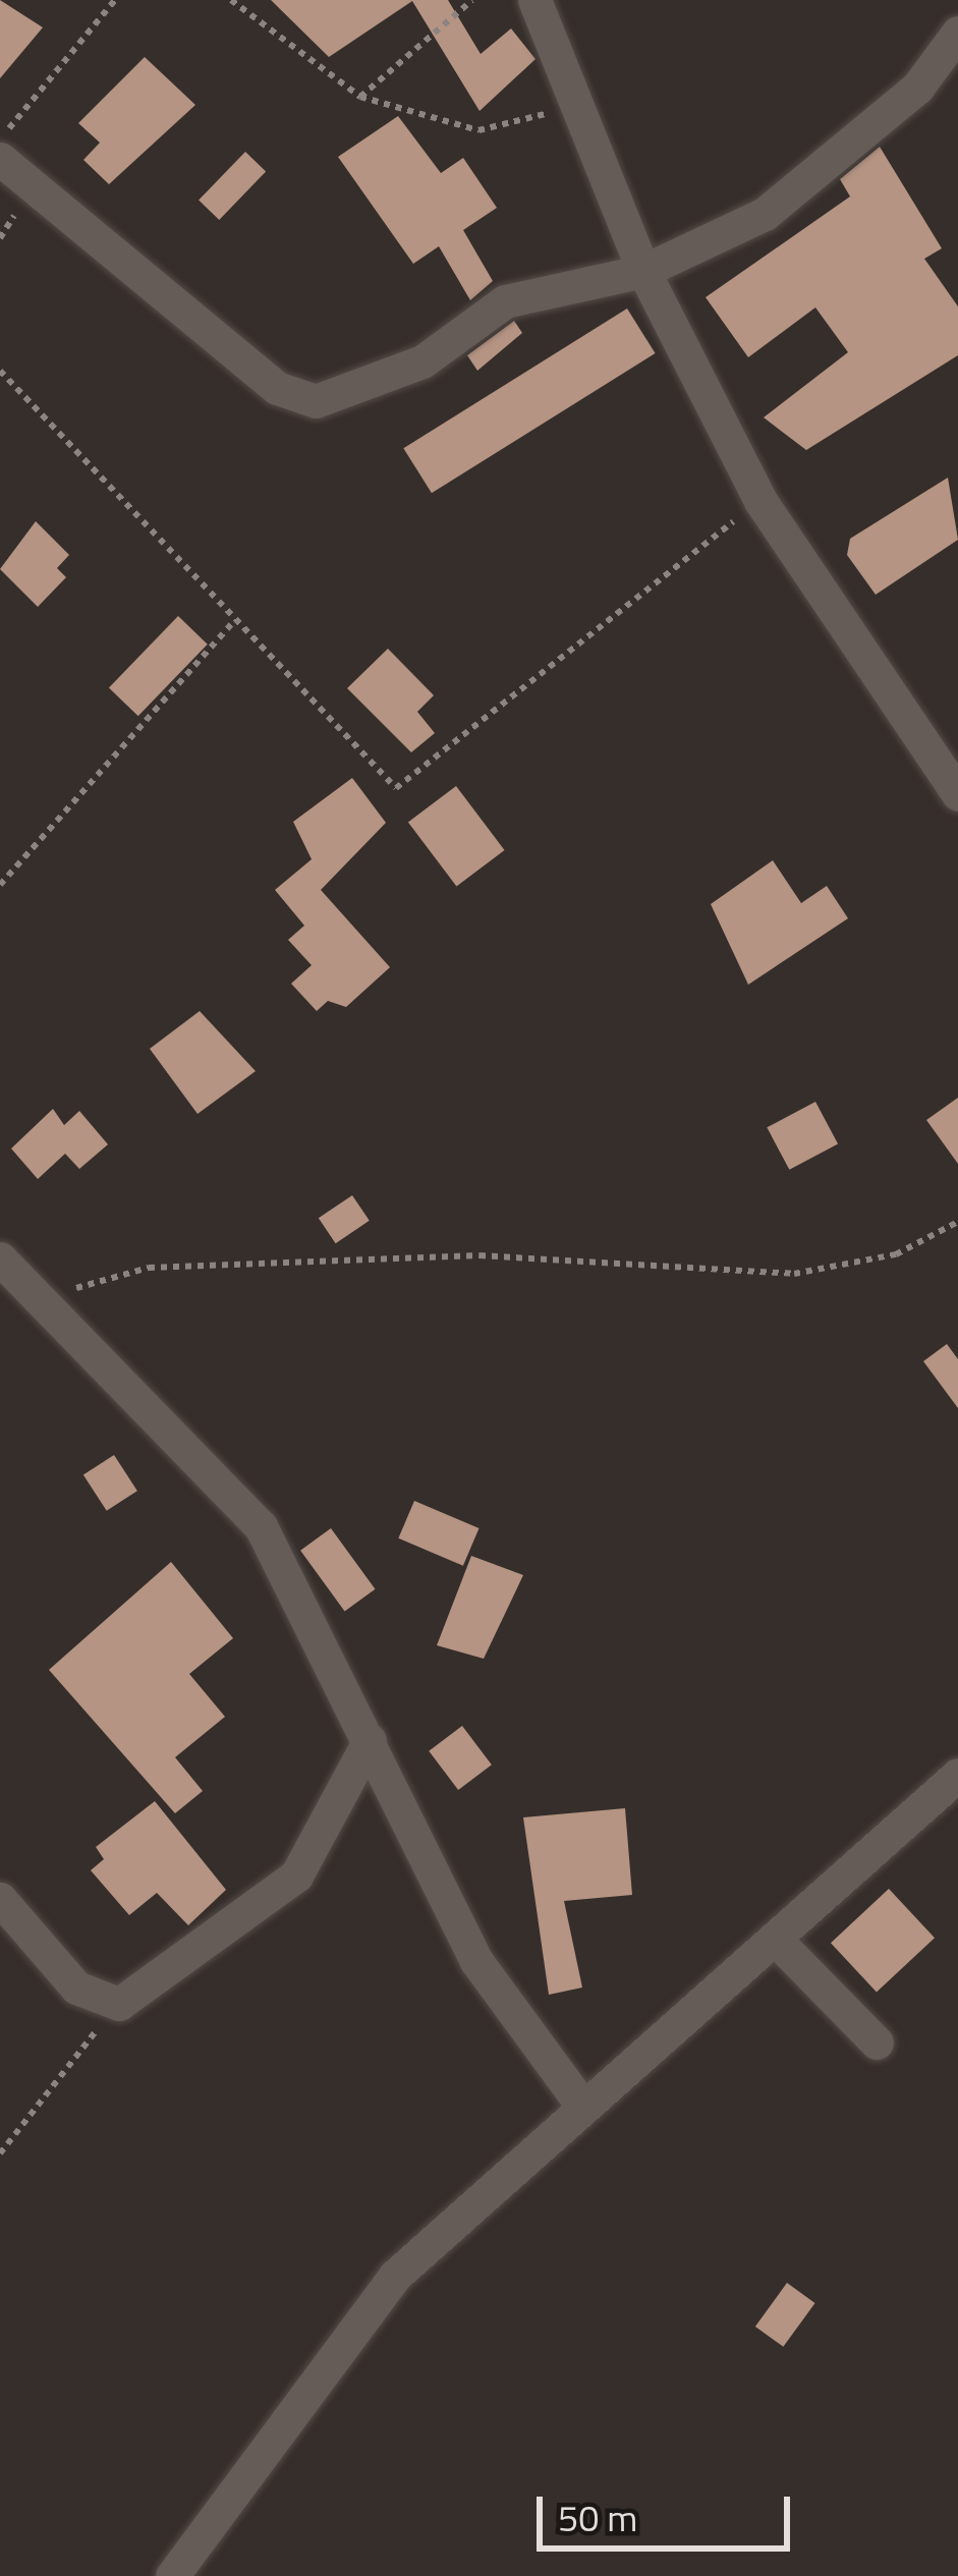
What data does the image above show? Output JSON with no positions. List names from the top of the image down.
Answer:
{
  "scale_bar": "50 m"
}
